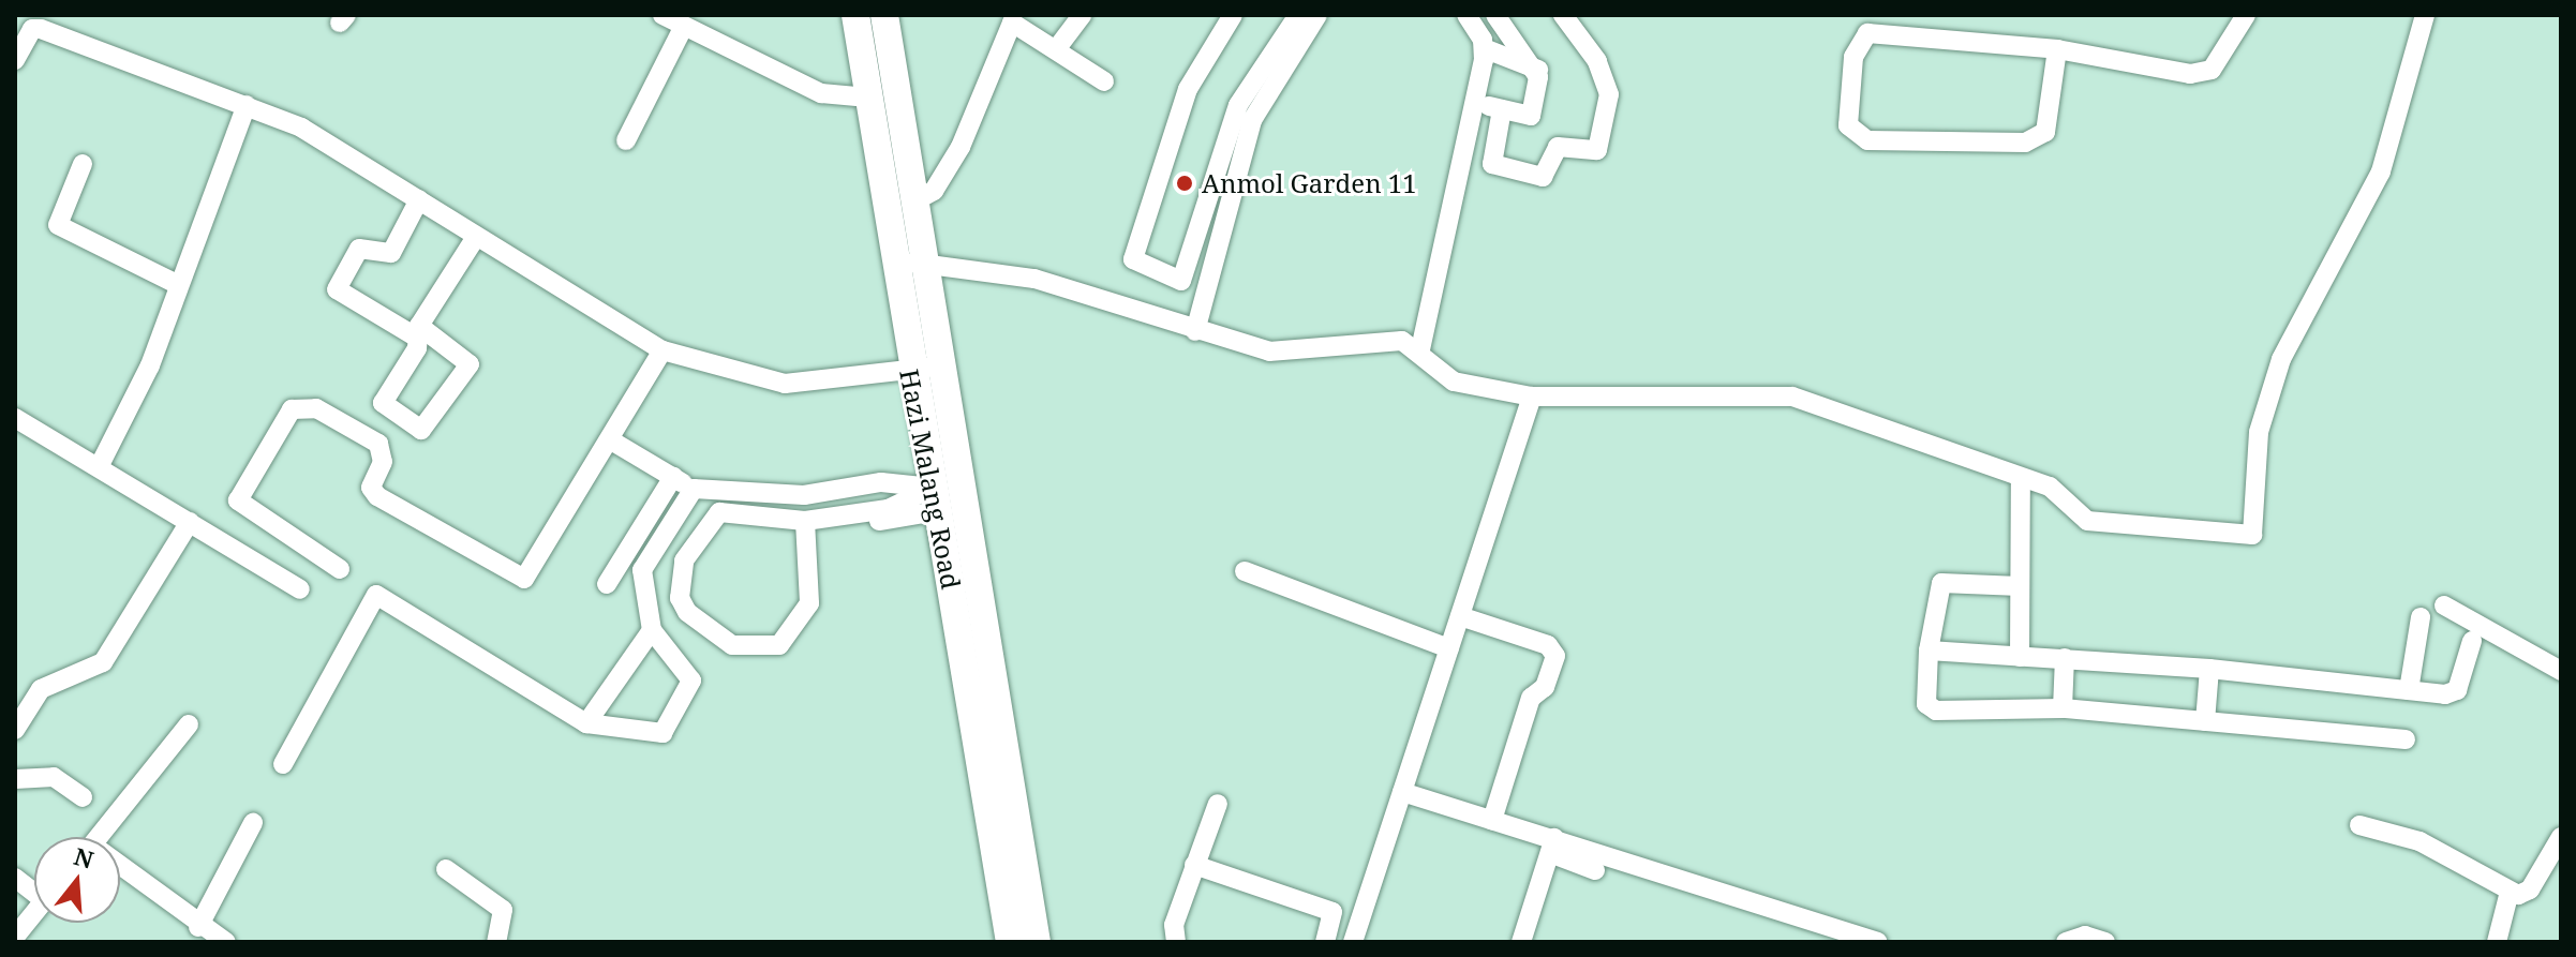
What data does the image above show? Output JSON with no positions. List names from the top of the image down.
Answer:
{
  "streets": {
    "main road": ["Hazi Malang Road"]
  },
  "places": ["Anmol Garden 11"],
  "north": "top"
}
